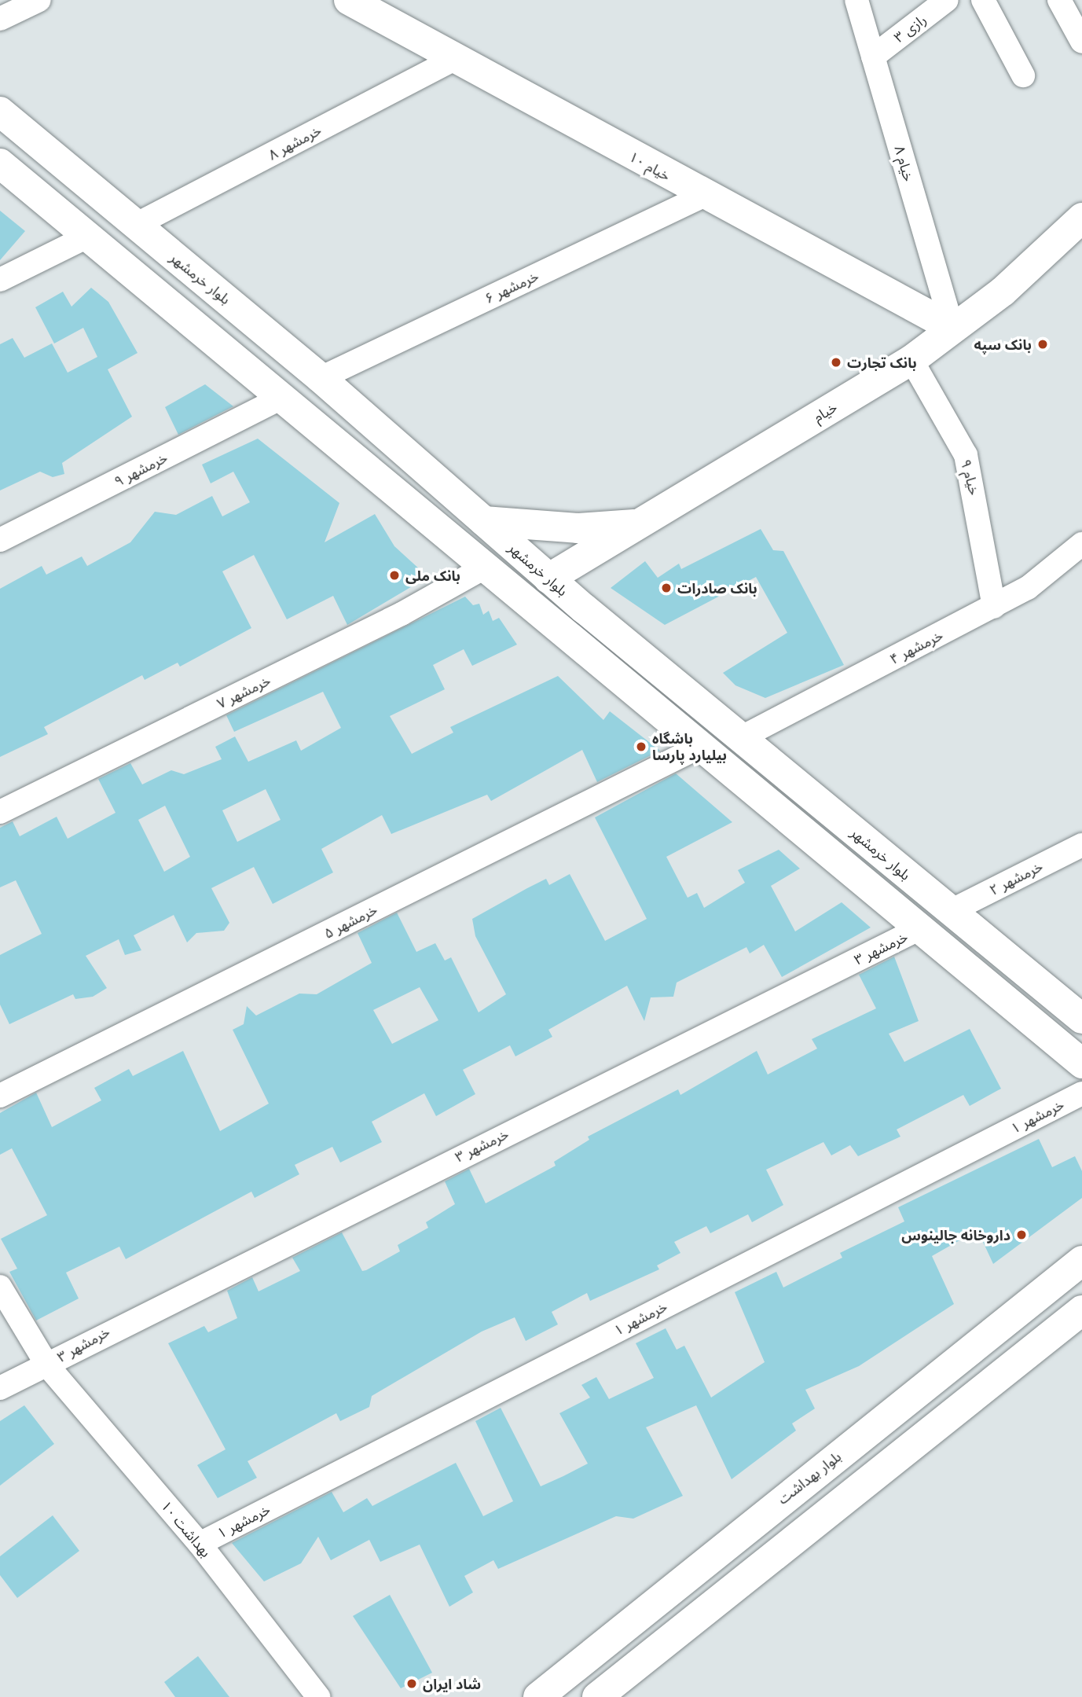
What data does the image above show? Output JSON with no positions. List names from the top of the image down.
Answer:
{
  "streets": {
    "main road": [
      "خیام ۱۰",
      "بلوار خرمشهر",
      "خیام",
      "بلوار بهداشت"
    ],
    "street": [
      "رازی ۳",
      "خرمشهر ۸",
      "خیام ۸",
      "خرمشهر ۶",
      "خرمشهر ۹",
      "خیام ۹",
      "خرمشهر ۴",
      "خرمشهر ۷",
      "خرمشهر ۲",
      "خرمشهر ۵",
      "خرمشهر ۳",
      "خرمشهر ۱",
      "بهداشت ۱۰"
    ]
  },
  "crossings": [
    ["رازی ۳", "خیام ۸"],
    ["خرمشهر ۸", "خیام ۱۰"],
    ["خرمشهر ۸", "بلوار خرمشهر"],
    ["خیام ۸", "خیام ۱۰"],
    ["خیام ۸", "خیام"],
    ["خیام ۱۰", "خرمشهر ۶"],
    ["خیام ۱۰", "خیام"],
    ["بلوار خرمشهر", "خرمشهر ۶"],
    ["بلوار خرمشهر", "خیام"],
    ["بلوار خرمشهر", "خرمشهر ۴"],
    ["بلوار خرمشهر", "خرمشهر ۲"],
    ["خیام", "خیام ۹"],
    ["خیام ۹", "خرمشهر ۴"],
    ["خرمشهر ۳", "بهداشت ۱۰"],
    ["خرمشهر ۱", "بهداشت ۱۰"]
  ],
  "places": [
    "بانک سپه",
    "بانک تجارت",
    "بانک ملی",
    "بانک صادرات",
    "باشگاه بیلیارد پارسا",
    "داروخانه جالینوس",
    "شاد ایران"
  ]
}
